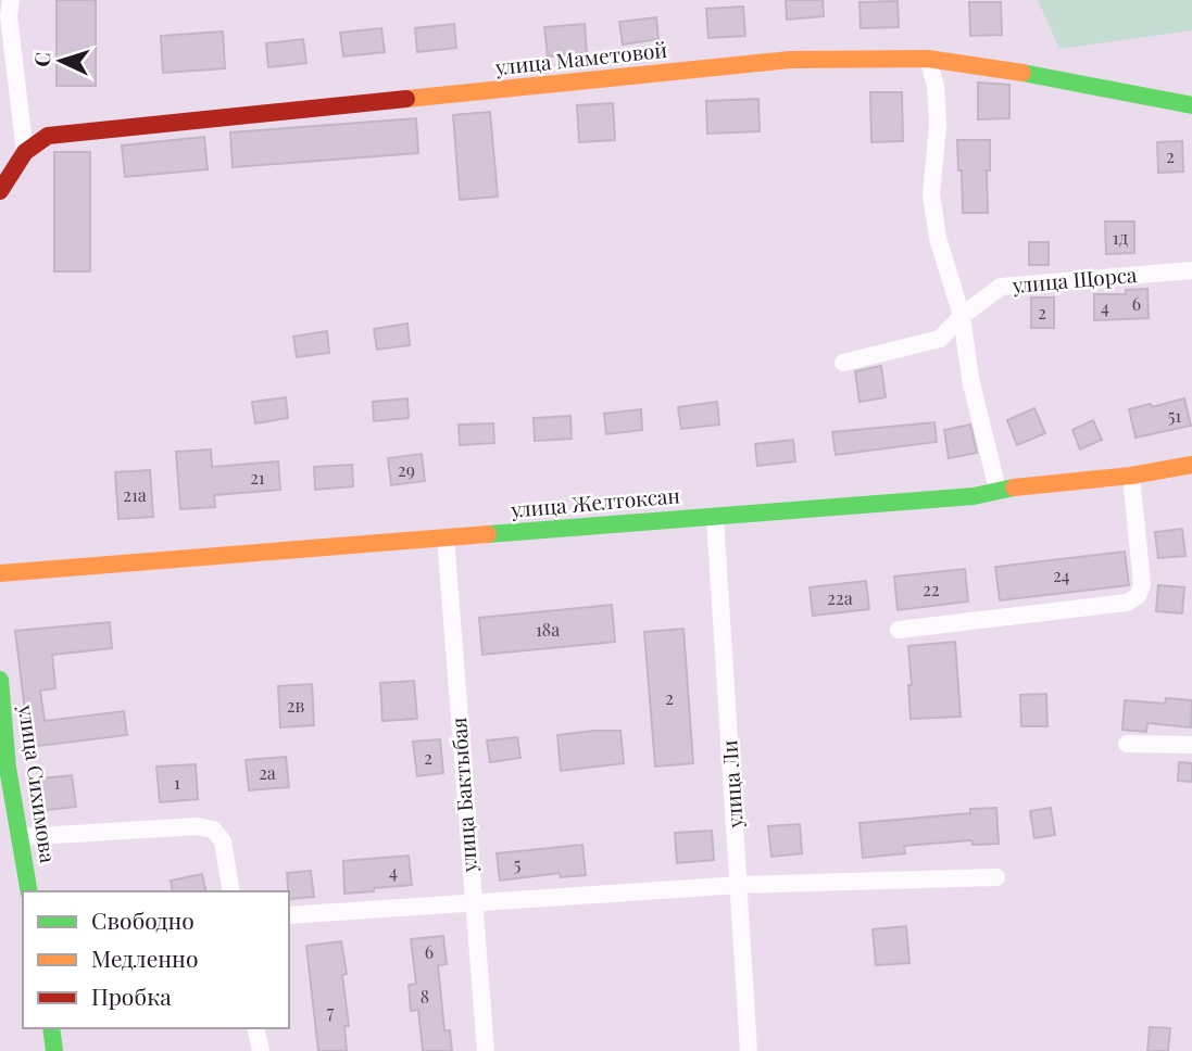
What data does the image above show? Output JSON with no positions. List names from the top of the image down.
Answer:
{
  "streets": {
    "street": [
      "улица Маметовой",
      "улица Щорса",
      "улица Желтоксан",
      "улица Сихимова",
      "улица Ли",
      "улица Бактыбая"
    ]
  },
  "crossings": [
    ["улица Желтоксан", "улица Ли"],
    ["улица Желтоксан", "улица Бактыбая"]
  ],
  "house_numbers": [
    "2",
    "1д",
    "6",
    "4",
    "2",
    "51",
    "29",
    "21",
    "21а",
    "24",
    "22",
    "22а",
    "18а",
    "2",
    "2в",
    "2",
    "2а",
    "1",
    "5",
    "4",
    "6",
    "8",
    "7"
  ],
  "legend": ["Свободно", "Медленно", "Пробка"],
  "north": "left"
}
